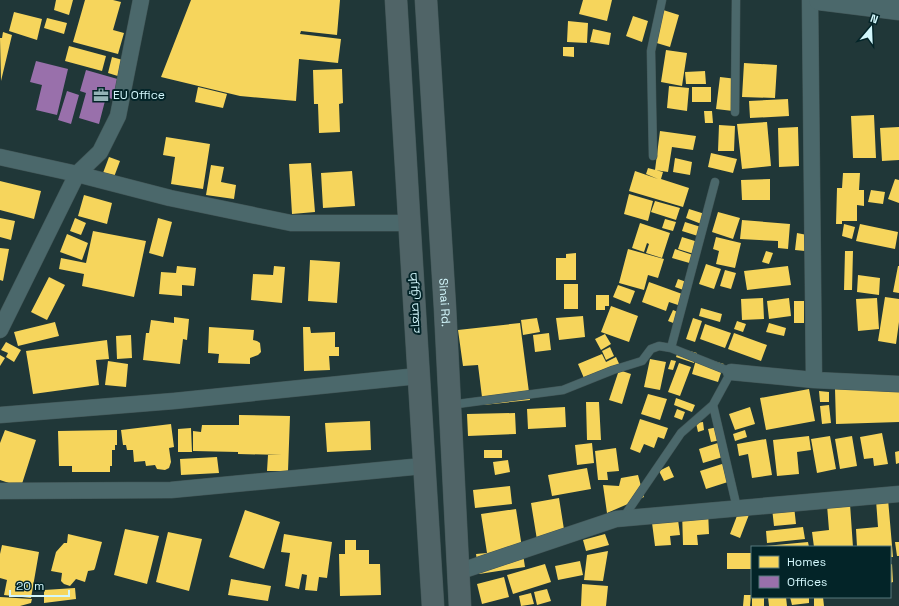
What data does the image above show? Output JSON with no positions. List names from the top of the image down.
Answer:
{
  "streets": {
    "main road": ["طريق صنعاء", "Sinai Rd."]
  },
  "places": {
    "office": ["EU Office"]
  },
  "legend": ["Homes", "Offices"],
  "scale_bar": "20 m",
  "north": "top"
}
